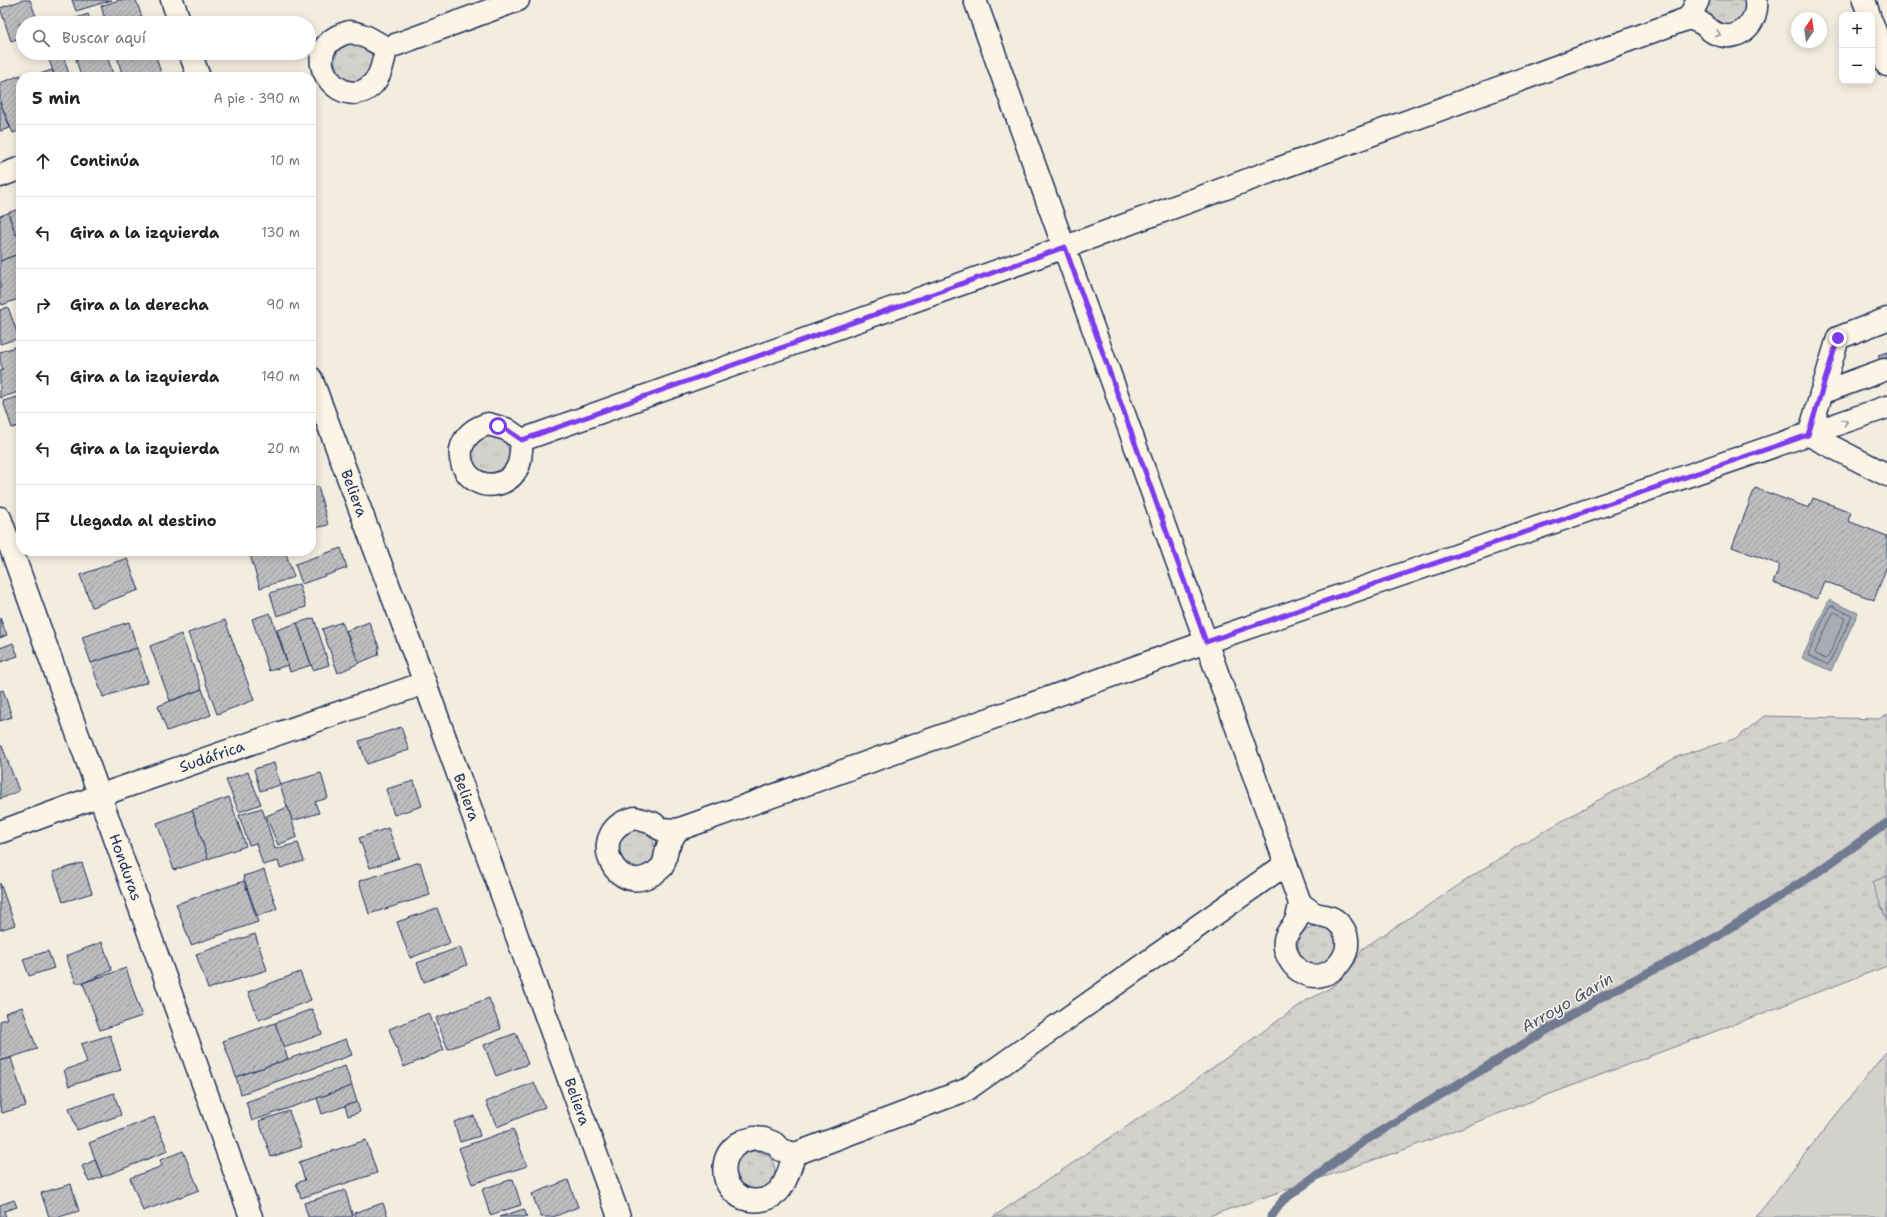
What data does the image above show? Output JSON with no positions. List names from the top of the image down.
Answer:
{
  "streets": {
    "street": ["Beliera", "Sudáfrica", "Honduras"]
  },
  "crossings": [
    ["Beliera", "Sudáfrica"],
    ["Sudáfrica", "Honduras"]
  ],
  "water": ["Arroyo Garín"],
  "north": "top",
  "page": {
    "map_buttons": ["+", "−"],
    "search": "Buscar aquí",
    "heading": ["5 min", "A pie · 390 m"],
    "list": [
      ["Continúa", "10 m"],
      ["Gira a la izquierda", "130 m"],
      ["Gira a la derecha", "90 m"],
      ["Gira a la izquierda", "140 m"],
      ["Gira a la izquierda", "20 m"],
      "Llegada al destino"
    ]
  }
}
